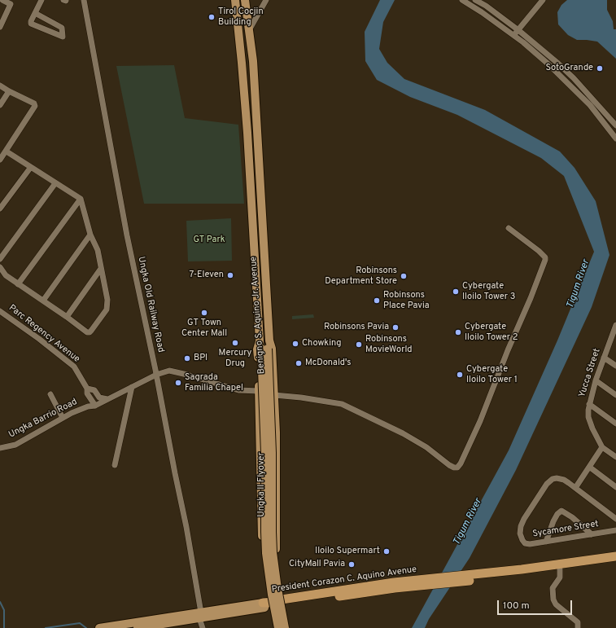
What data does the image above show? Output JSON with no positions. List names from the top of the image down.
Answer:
{
  "streets": {
    "highway": ["Benigno S. Aquino Jr. Avenue", "President Corazon C. Aquino Avenue"],
    "main road": ["Ungka II Flyover"],
    "street": [
      "Ungka Old Railway Road",
      "Parc Regency Avenue",
      "Yucca Street",
      "Ungka Barrio Road",
      "Sycamore Street"
    ]
  },
  "crossings": [
    ["Ungka Old Railway Road", "Ungka Barrio Road"],
    ["Ungka Old Railway Road", "President Corazon C. Aquino Avenue"],
    ["Benigno S. Aquino Jr. Avenue", "Ungka Barrio Road"],
    ["Benigno S. Aquino Jr. Avenue", "Ungka II Flyover"],
    ["Benigno S. Aquino Jr. Avenue", "President Corazon C. Aquino Avenue"],
    ["Parc Regency Avenue", "Ungka Barrio Road"]
  ],
  "water": ["Tigum River"],
  "parks": ["GT Park"],
  "places": [
    "Tirol Cocjin Building",
    "SotoGrande",
    "7-Eleven",
    "Robinsons Department Store",
    "Cybergate Iloilo Tower 3",
    "Robinsons Place Pavia",
    "GT Town Center Mall",
    "Robinsons Pavia",
    "Cybergate Iloilo Tower 2",
    "Mercury Drug",
    "Chowking",
    "Robinsons MovieWorld",
    "BPI",
    "McDonald's",
    "Cybergate Iloilo Tower 1",
    "Sagrada Familia Chapel",
    "Iloilo Supermart",
    "CityMall Pavia"
  ],
  "scale_bar": "100 m"
}
